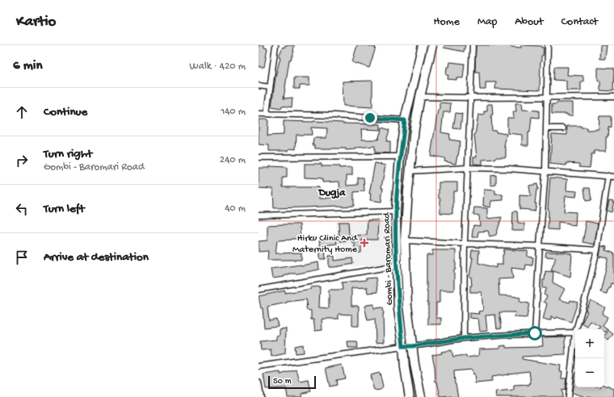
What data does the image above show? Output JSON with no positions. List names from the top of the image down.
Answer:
{
  "streets": {
    "main road": ["Gombi - Baromari Road"]
  },
  "districts": ["Dugja"],
  "places": {
    "health": ["Hirku Clinic And Maternity Home"]
  },
  "scale_bar": "50 m",
  "page": {
    "header": "Kartio",
    "nav": [
      "Home",
      "Map",
      "About",
      "Contact"
    ],
    "heading": ["6 min", "Walk · 420 m"],
    "list": [
      ["Continue", "140 m"],
      ["Turn right", "Gombi - Baromari Road", "240 m"],
      ["Turn left", "40 m"],
      "Arrive at destination"
    ],
    "map_buttons": ["+", "−"],
    "scale": "50 m"
  }
}
